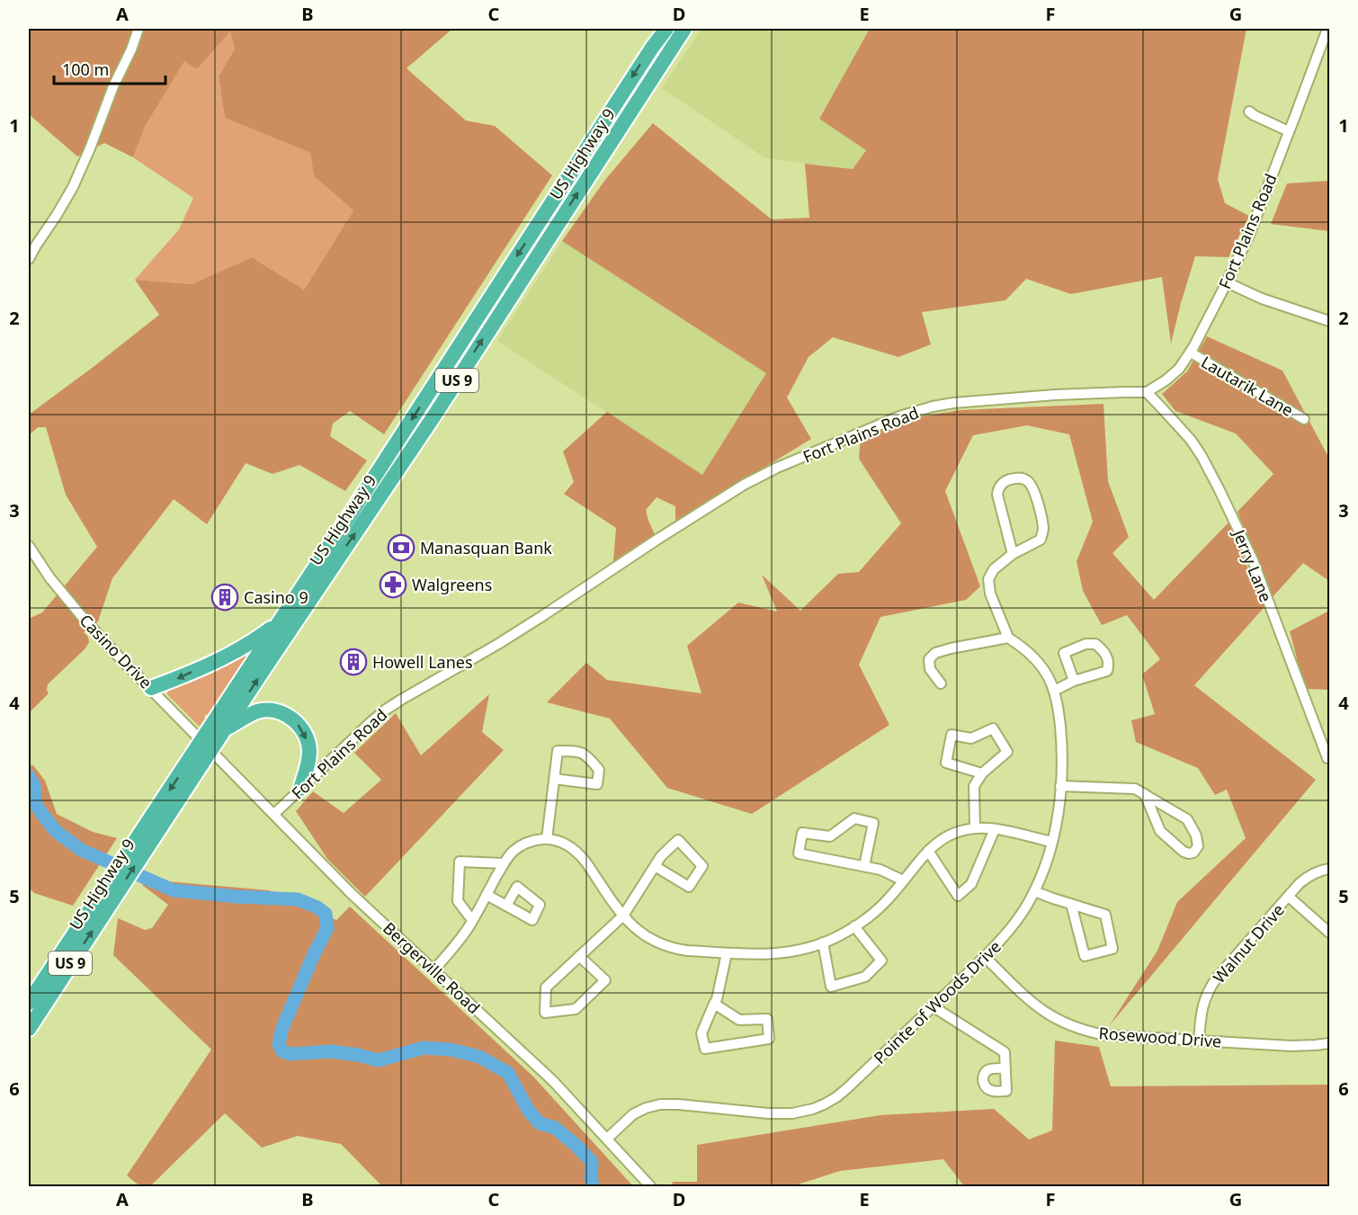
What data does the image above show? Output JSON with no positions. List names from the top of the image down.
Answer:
{
  "streets": {
    "highway": ["US Highway 9", "US 9"],
    "street": [
      "Fort Plains Road",
      "Lautarik Lane",
      "Jerry Lane",
      "Casino Drive",
      "Walnut Drive",
      "Bergerville Road",
      "Pointe of Woods Drive",
      "Rosewood Drive"
    ]
  },
  "crossings": [
    ["US Highway 9", "Casino Drive"],
    ["US Highway 9", "Bergerville Road"],
    ["Fort Plains Road", "Lautarik Lane"],
    ["Fort Plains Road", "Jerry Lane"],
    ["Fort Plains Road", "Bergerville Road"],
    ["Casino Drive", "Bergerville Road"],
    ["Walnut Drive", "Rosewood Drive"],
    ["Bergerville Road", "Pointe of Woods Drive"],
    ["Pointe of Woods Drive", "Rosewood Drive"]
  ],
  "places": {
    "bank": ["Manasquan Bank"],
    "pharmacy": ["Walgreens"],
    "building": ["Casino 9", "Howell Lanes"]
  },
  "scale_bar": "100 m",
  "grid": {
    "columns": [
      "A",
      "B",
      "C",
      "D",
      "E",
      "F",
      "G"
    ],
    "rows": [
      "1",
      "2",
      "3",
      "4",
      "5",
      "6"
    ]
  }
}
